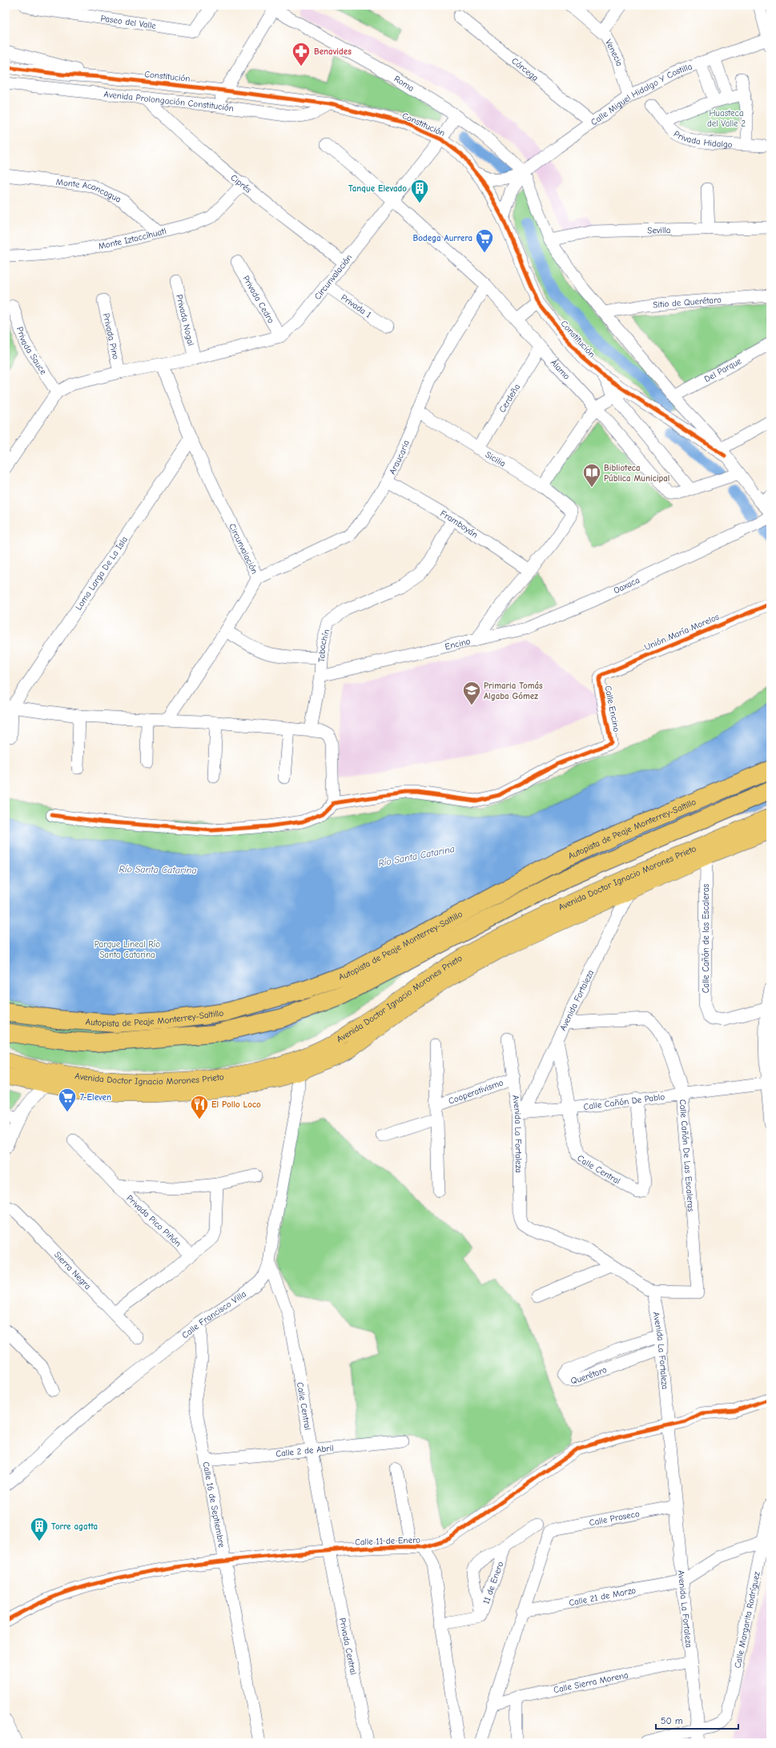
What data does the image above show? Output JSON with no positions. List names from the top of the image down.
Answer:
{
  "streets": {
    "highway": ["Autopista de Peaje Monterrey-Saltillo"],
    "main road": ["Avenida Doctor Ignacio Morones Prieto"],
    "street": [
      "Paseo del Valle",
      "Venecia",
      "Córcega",
      "Constitución",
      "Roma",
      "Calle Miguel Hidalgo Y Costilla",
      "Avenida Prolongación Constitución",
      "Privada Hidalgo",
      "Ciprés",
      "Monte Aconcagua",
      "Sevilla",
      "Monte Iztaccíhuatl",
      "Circunvalación",
      "Privada Cedro",
      "Sitio de Querétaro",
      "Privada 1",
      "Privada Nogal",
      "Privada Pino",
      "Privada Sauce",
      "Álamo",
      "Del Parque",
      "Cerdeña",
      "Araucaria",
      "Sicilia",
      "Framboyán",
      "Loma Larga De La Isla",
      "Oaxaca",
      "Unión María Morelos",
      "Encino",
      "Tabachín",
      "Calle Encino",
      "Calle Cañón de las Escaleras",
      "Avenida Fortaleza",
      "Cooperativismo",
      "Calle Cañón De Pablo",
      "Avenida La Fortaleza",
      "Calle Cañón De Las Escaleras",
      "Calle Central",
      "Privada Pico Piñón",
      "Sierra Negra",
      "Calle Francisco Villa",
      "Querétaro",
      "Calle 2 de Abril",
      "Calle 16 de Septiembre",
      "Calle Proseco",
      "Calle 11 de Enero",
      "11 de Enero",
      "Calle 21 de Marzo",
      "Calle Margarita Rodríguez",
      "Privada Central",
      "Calle Sierra Morena"
    ]
  },
  "crossings": [
    ["Venecia", "Calle Miguel Hidalgo Y Costilla"],
    ["Córcega", "Calle Miguel Hidalgo Y Costilla"],
    ["Constitución", "Roma"],
    ["Constitución", "Calle Miguel Hidalgo Y Costilla"],
    ["Constitución", "Avenida Prolongación Constitución"],
    ["Constitución", "Sevilla"],
    ["Constitución", "Circunvalación"],
    ["Constitución", "Sitio de Querétaro"],
    ["Constitución", "Álamo"],
    ["Constitución", "Del Parque"],
    ["Roma", "Calle Miguel Hidalgo Y Costilla"],
    ["Roma", "Circunvalación"],
    ["Avenida Prolongación Constitución", "Ciprés"],
    ["Ciprés", "Monte Iztaccíhuatl"],
    ["Ciprés", "Circunvalación"],
    ["Monte Aconcagua", "Monte Iztaccíhuatl"],
    ["Circunvalación", "Privada Cedro"],
    ["Circunvalación", "Privada 1"],
    ["Circunvalación", "Privada Nogal"],
    ["Circunvalación", "Privada Pino"],
    ["Circunvalación", "Privada Sauce"],
    ["Circunvalación", "Álamo"],
    ["Circunvalación", "Araucaria"],
    ["Circunvalación", "Loma Larga De La Isla"],
    ["Álamo", "Cerdeña"],
    ["Álamo", "Araucaria"],
    ["Cerdeña", "Sicilia"],
    ["Araucaria", "Sicilia"],
    ["Araucaria", "Framboyán"],
    ["Sicilia", "Encino"],
    ["Framboyán", "Encino"],
    ["Framboyán", "Tabachín"],
    ["Oaxaca", "Encino"],
    ["Unión María Morelos", "Calle Encino"],
    ["Encino", "Tabachín"],
    ["Avenida Doctor Ignacio Morones Prieto", "Calle Cañón de las Escaleras"],
    ["Avenida Doctor Ignacio Morones Prieto", "Avenida Fortaleza"],
    ["Avenida Doctor Ignacio Morones Prieto", "Calle Francisco Villa"],
    ["Avenida Fortaleza", "Calle Cañón De Pablo"],
    ["Avenida Fortaleza", "Avenida La Fortaleza"],
    ["Avenida Fortaleza", "Calle Cañón De Las Escaleras"],
    ["Avenida Fortaleza", "Calle Central"],
    ["Cooperativismo", "Avenida La Fortaleza"],
    ["Calle Cañón De Pablo", "Avenida La Fortaleza"],
    ["Calle Cañón De Pablo", "Calle Cañón De Las Escaleras"],
    ["Calle Cañón De Pablo", "Calle Central"],
    ["Avenida La Fortaleza", "Calle Cañón De Las Escaleras"],
    ["Avenida La Fortaleza", "Querétaro"],
    ["Avenida La Fortaleza", "Calle Proseco"],
    ["Avenida La Fortaleza", "Calle 11 de Enero"],
    ["Avenida La Fortaleza", "Calle 21 de Marzo"],
    ["Avenida La Fortaleza", "Calle Margarita Rodríguez"],
    ["Avenida La Fortaleza", "Calle Sierra Morena"],
    ["Calle Central", "Calle Francisco Villa"],
    ["Calle Central", "Calle 2 de Abril"],
    ["Calle Central", "Calle 11 de Enero"],
    ["Calle Central", "Privada Central"],
    ["Calle Francisco Villa", "Calle 16 de Septiembre"],
    ["Calle 2 de Abril", "Calle 16 de Septiembre"],
    ["Calle 16 de Septiembre", "Calle 11 de Enero"],
    ["Calle Proseco", "Calle 21 de Marzo"],
    ["Calle 11 de Enero", "Privada Central"]
  ],
  "water": ["Río Santa Catarina"],
  "parks": ["Huasteca del Valle 2", "Parque Lineal Río Santa Catarina"],
  "places": {
    "pharmacy": ["Benavides"],
    "building": ["Tanque Elevado", "Torre agatta"],
    "supermarket": ["Bodega Aurrera", "7-Eleven"],
    "library": ["Biblioteca Pública Municipal"],
    "school or university": ["Primaria Tomás Algaba Gómez"],
    "restaurant": ["El Pollo Loco"]
  },
  "scale_bar": "50 m"
}
